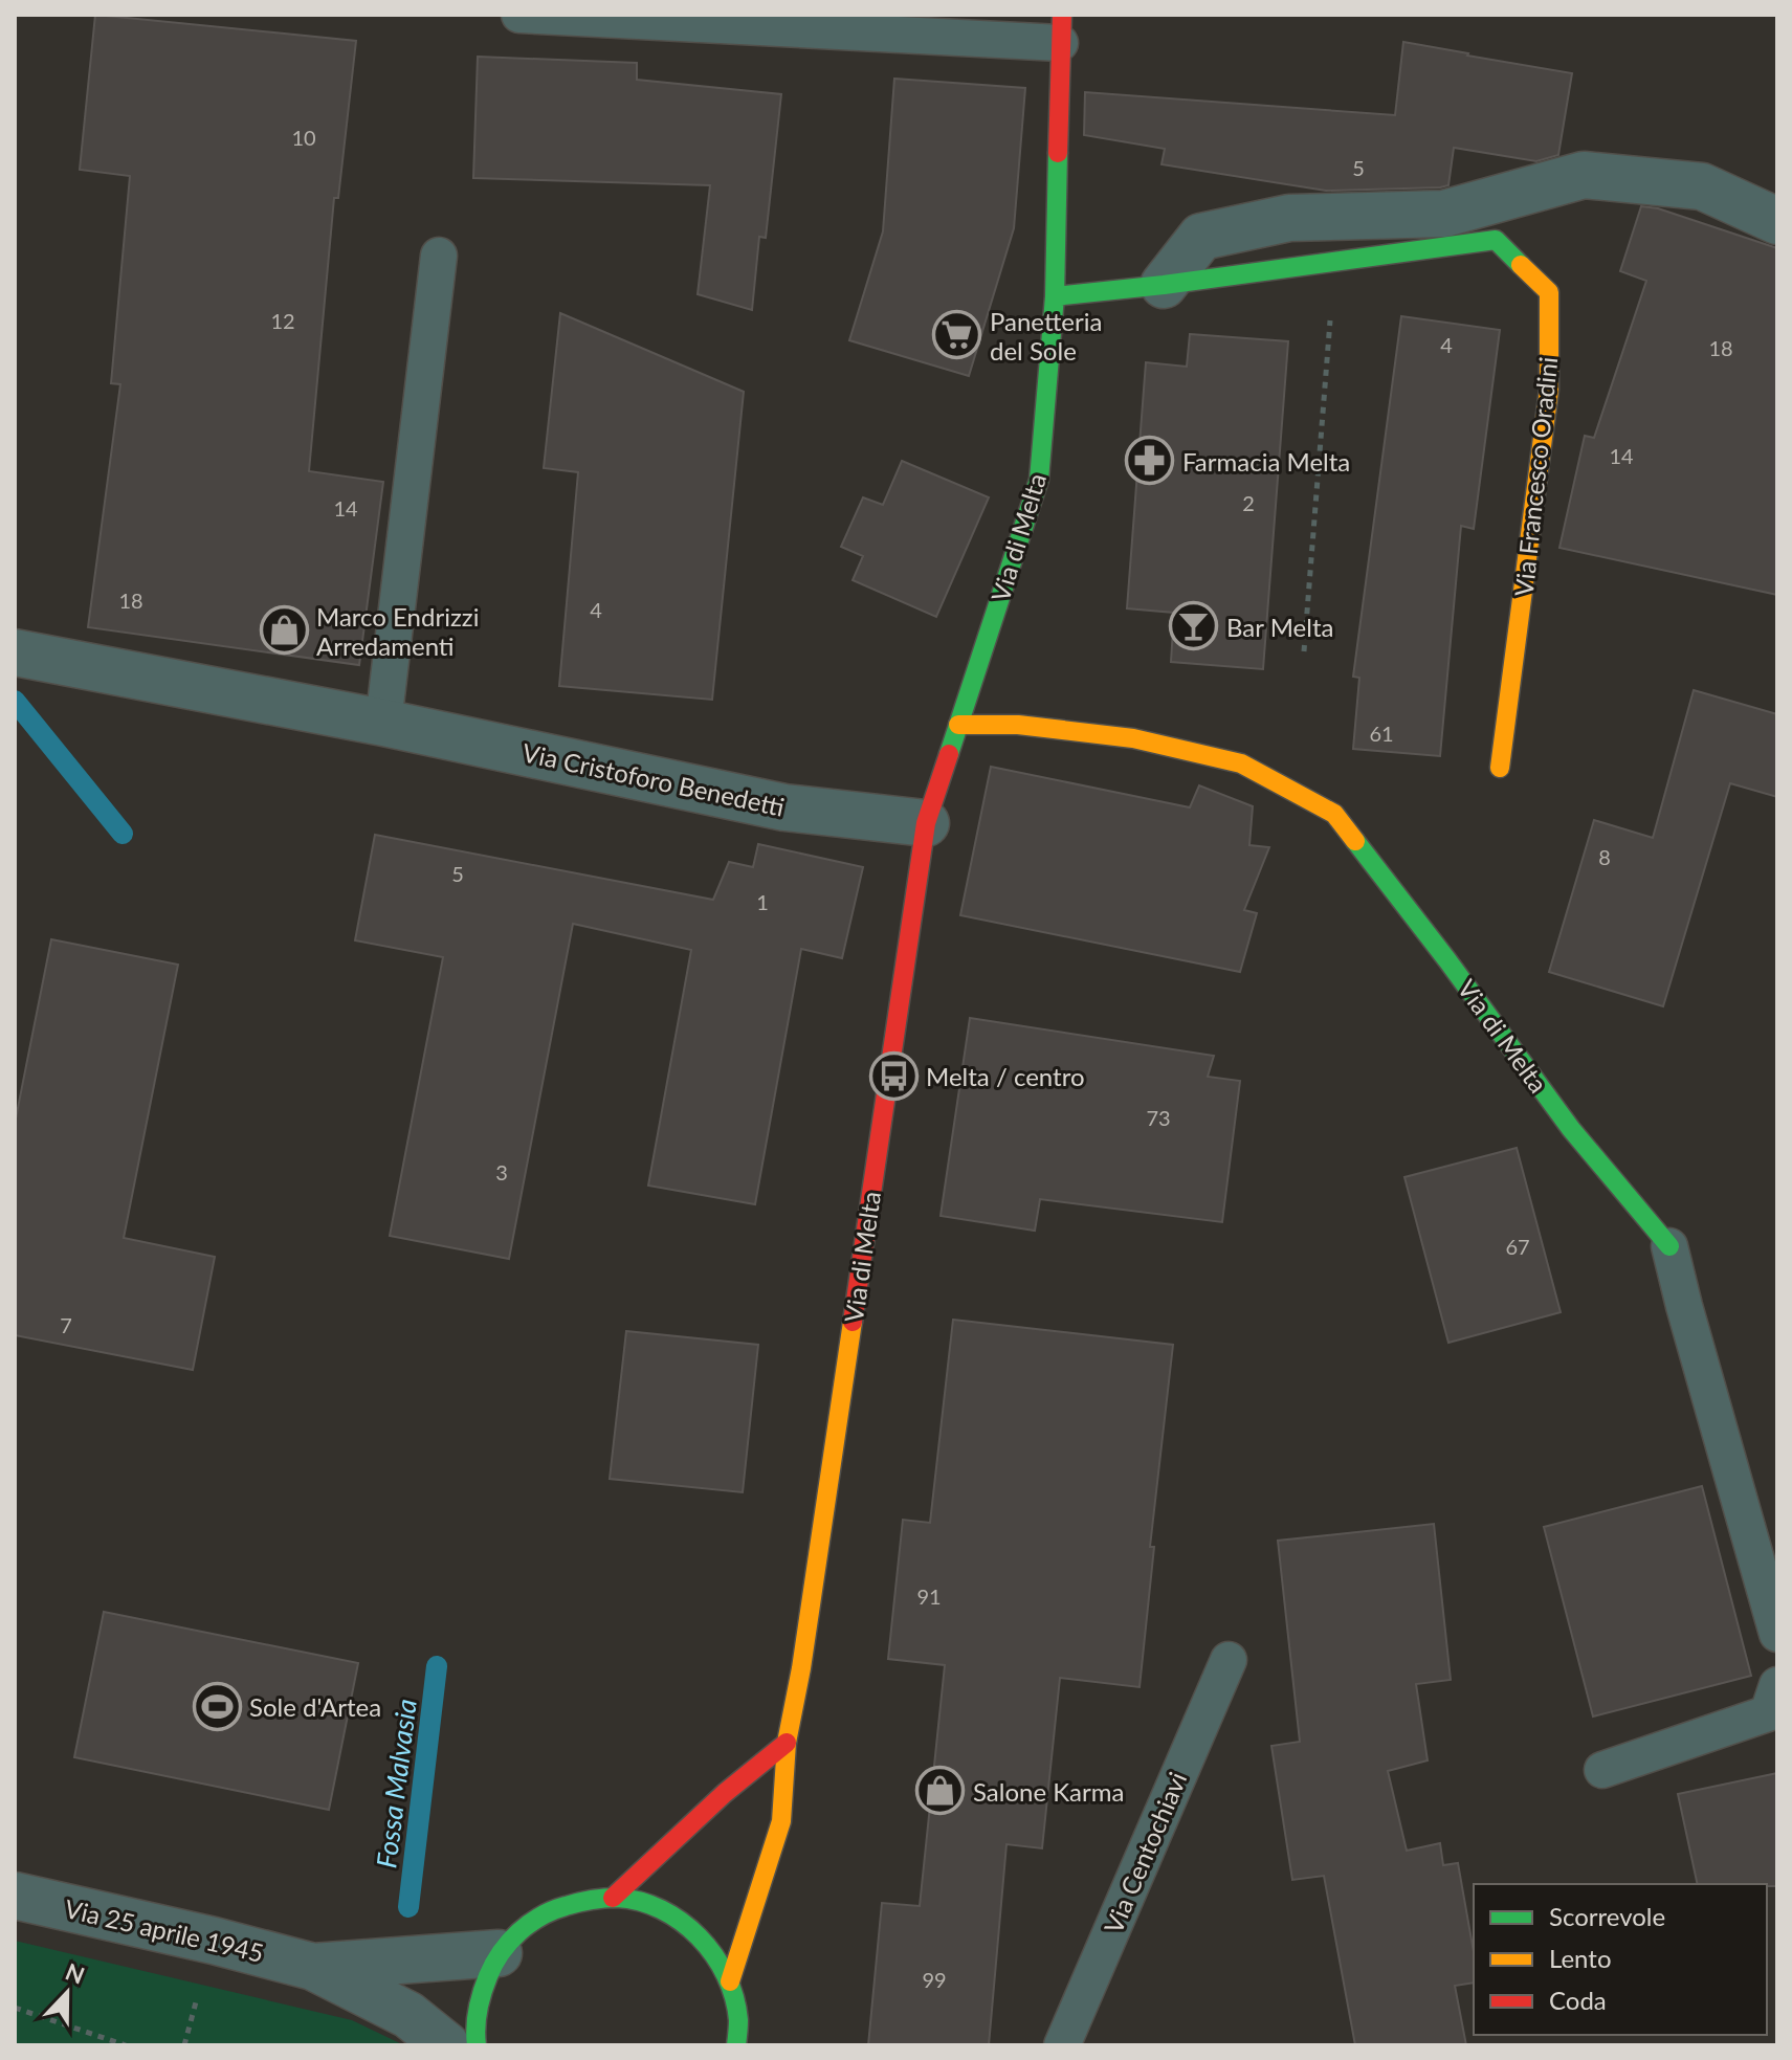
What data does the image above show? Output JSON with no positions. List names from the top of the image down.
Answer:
{
  "streets": {
    "street": [
      "Via Francesco Oradini",
      "Via di Melta",
      "Via Cristoforo Benedetti",
      "Via 25 aprile 1945"
    ],
    "lane": ["Via Centochiavi"]
  },
  "crossings": [
    ["Via Francesco Oradini", "Via di Melta"],
    ["Via di Melta", "Via Cristoforo Benedetti"],
    ["Via di Melta", "Via 25 aprile 1945"]
  ],
  "water": ["Fossa Malvasia"],
  "places": {
    "supermarket": ["Panetteria del Sole"],
    "pharmacy": ["Farmacia Melta"],
    "bar": ["Bar Melta"],
    "shop": ["Marco Endrizzi Arredamenti", "Salone Karma"],
    "bus stop": ["Melta / centro"],
    "sports": ["Sole d'Artea"]
  },
  "house_numbers": [
    "10",
    "5",
    "12",
    "4",
    "18",
    "14",
    "2",
    "14",
    "18",
    "4",
    "61",
    "8",
    "5",
    "1",
    "73",
    "3",
    "67",
    "7",
    "91",
    "99"
  ],
  "legend": ["Scorrevole", "Lento", "Coda"],
  "north": "top"
}
